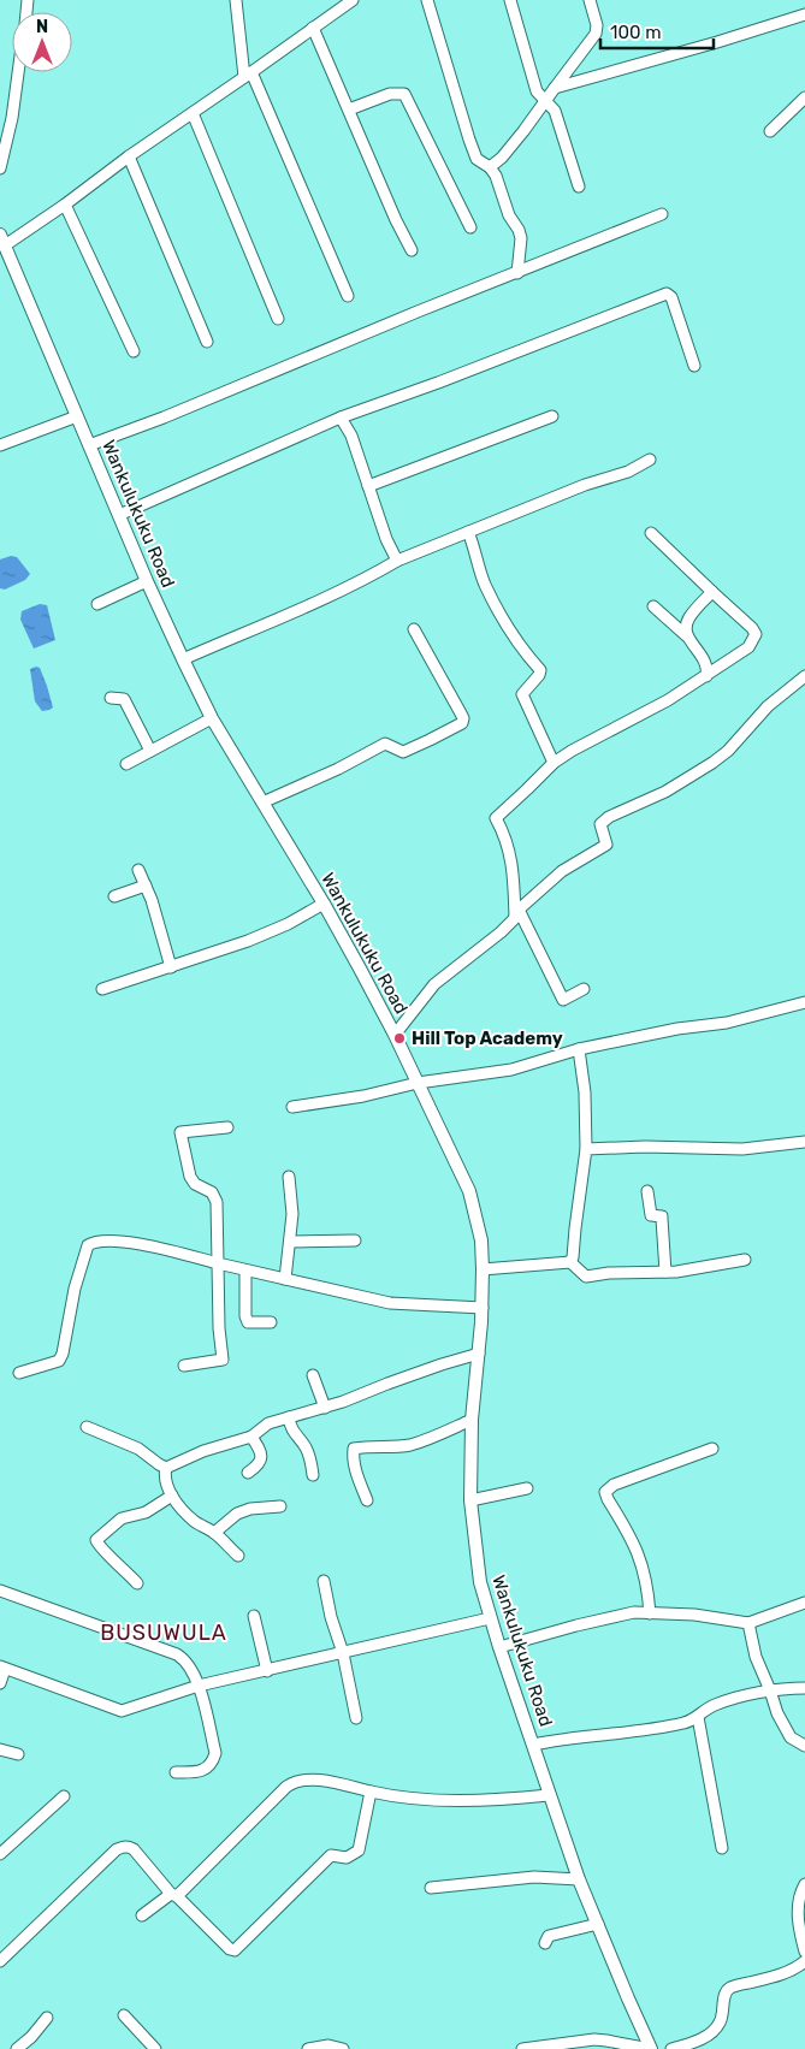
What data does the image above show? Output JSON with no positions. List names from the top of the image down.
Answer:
{
  "streets": {
    "main road": ["Wankulukuku Road"]
  },
  "districts": ["BUSUWULA"],
  "places": ["Hill Top Academy"],
  "scale_bar": "100 m",
  "north": "top"
}
